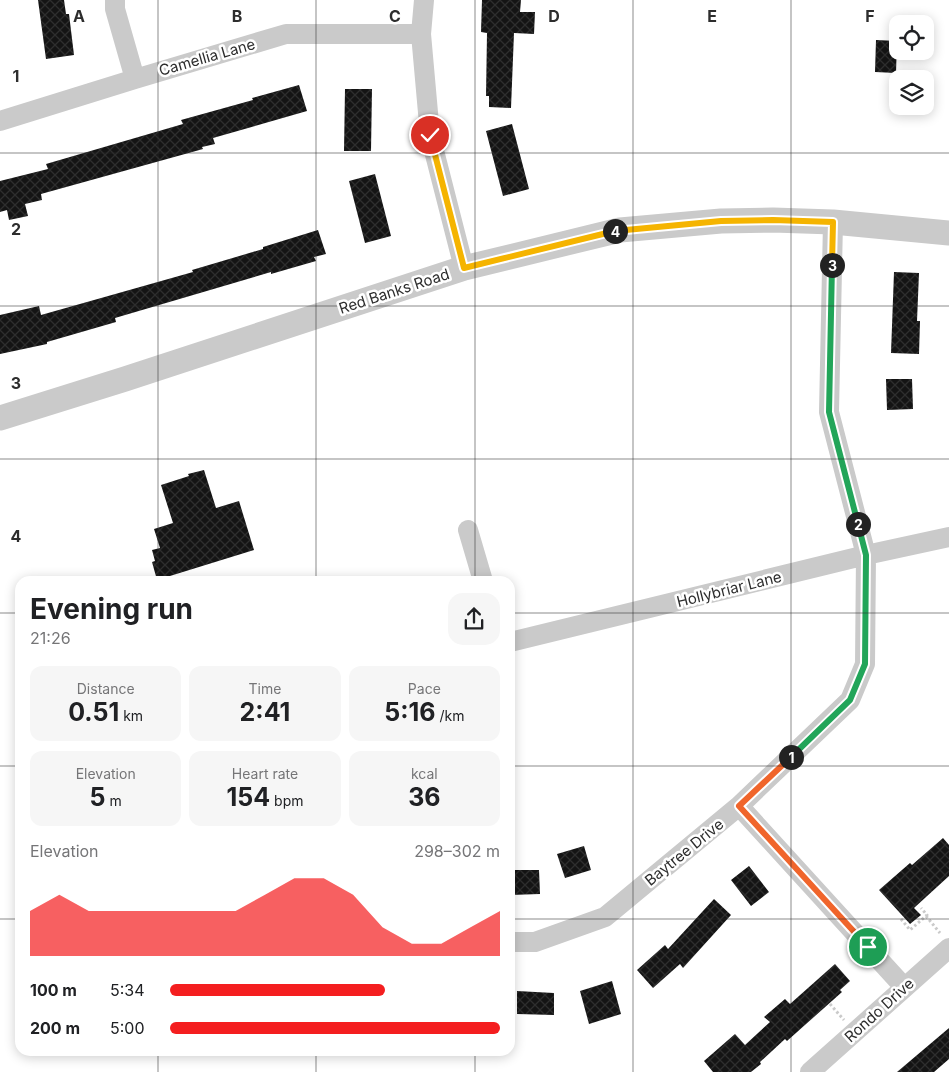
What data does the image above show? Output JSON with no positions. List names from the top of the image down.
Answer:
{
  "streets": {
    "street": [
      "Camellia Lane",
      "Red Banks Road",
      "Hollybriar Lane",
      "Baytree Drive",
      "Rondo Drive"
    ]
  },
  "crossings": [
    ["Red Banks Road", "Baytree Drive"],
    ["Hollybriar Lane", "Baytree Drive"]
  ],
  "page": {
    "pins": [
      "4",
      "3",
      "2",
      "1"
    ],
    "heading": ["Evening run", "21:26"],
    "stats": [
      ["Distance", "0.51 km"],
      ["Time", "2:41"],
      ["Pace", "5:16 /km"],
      ["Elevation", "5 m"],
      ["Heart rate", "154 bpm"],
      ["kcal", "36"]
    ],
    "chart": ["Elevation", "298–302 m"],
    "list": [
      {
        "name": "100 m",
        "note": "5:34"
      },
      {
        "name": "200 m",
        "note": "5:00"
      }
    ]
  },
  "grid": {
    "columns": [
      "A",
      "B",
      "C",
      "D",
      "E",
      "F"
    ],
    "rows": [
      "1",
      "2",
      "3",
      "4"
    ]
  }
}
